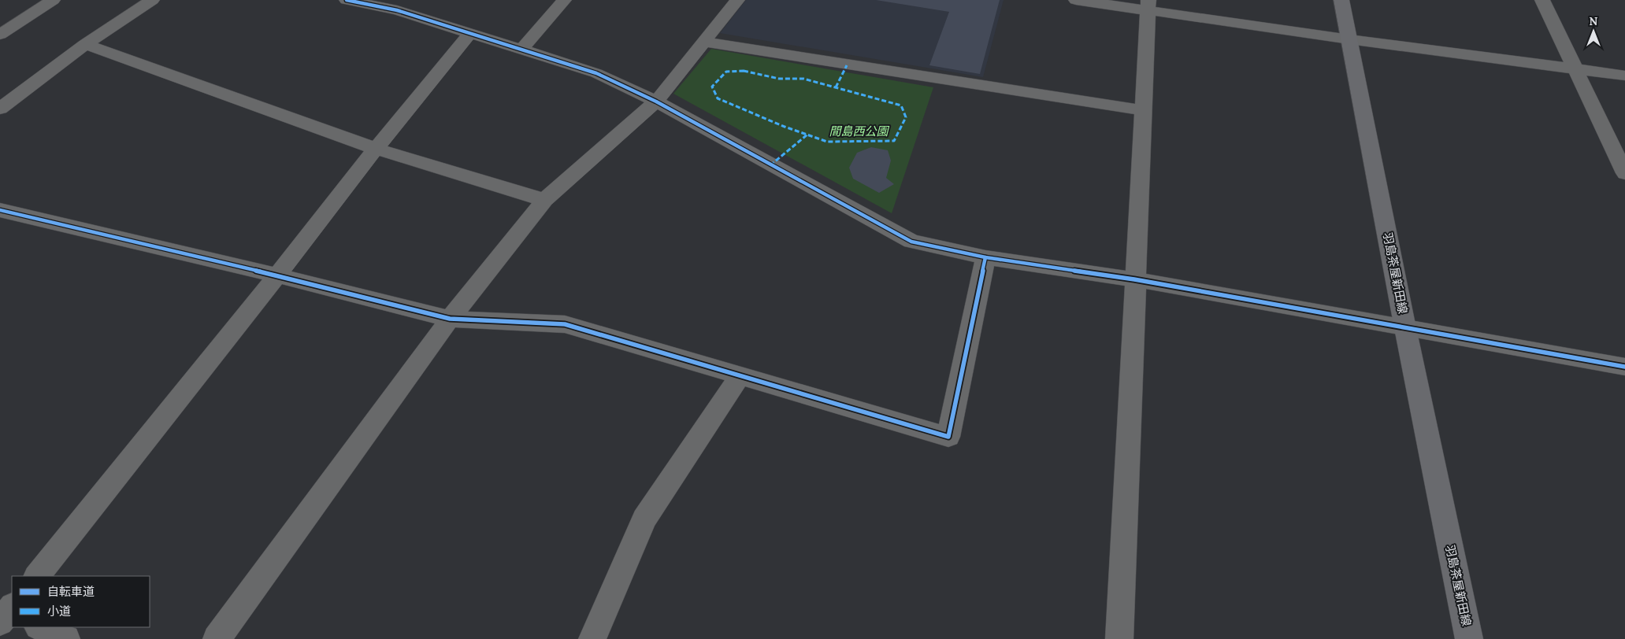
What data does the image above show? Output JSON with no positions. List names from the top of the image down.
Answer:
{
  "streets": {
    "main road": ["羽島茶屋新田線"]
  },
  "parks": ["間島西公園"],
  "legend": ["自転車道", "小道"],
  "north": "top"
}
